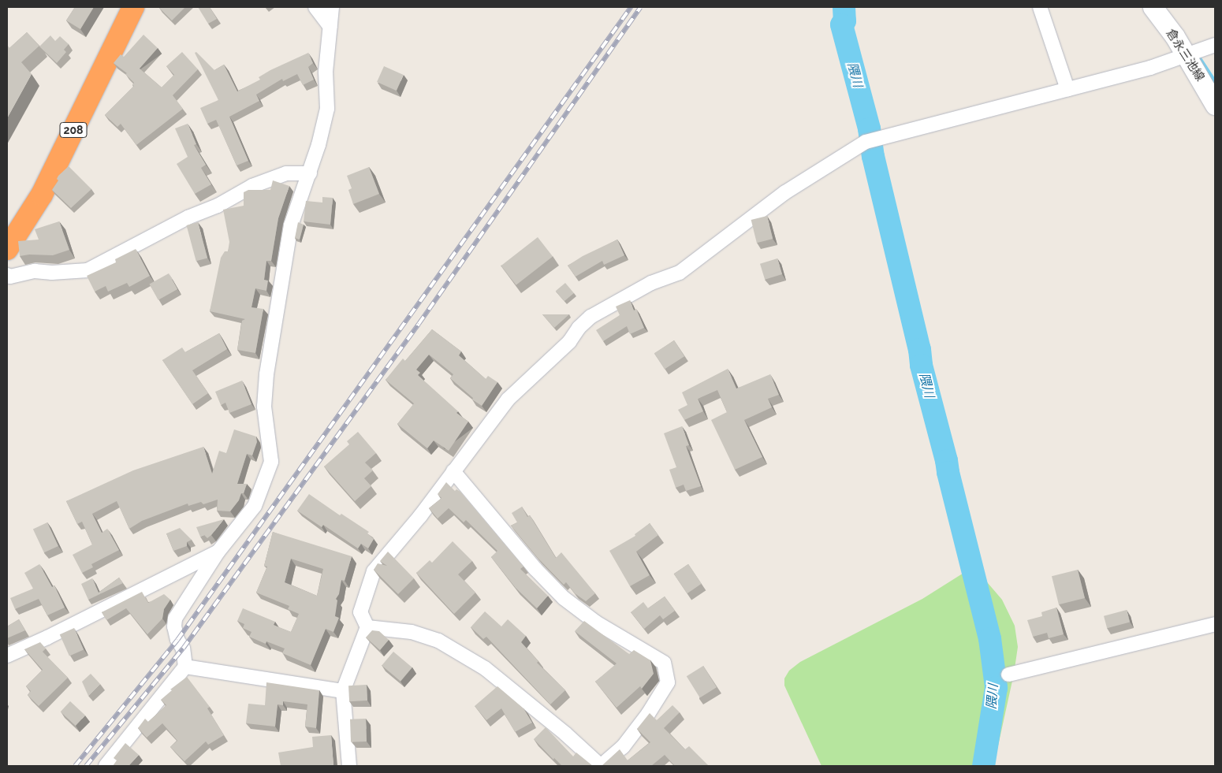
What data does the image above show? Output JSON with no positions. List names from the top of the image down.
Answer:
{
  "streets": {
    "highway": ["208"],
    "main road": ["倉永三池線"]
  },
  "water": ["隈川"]
}
